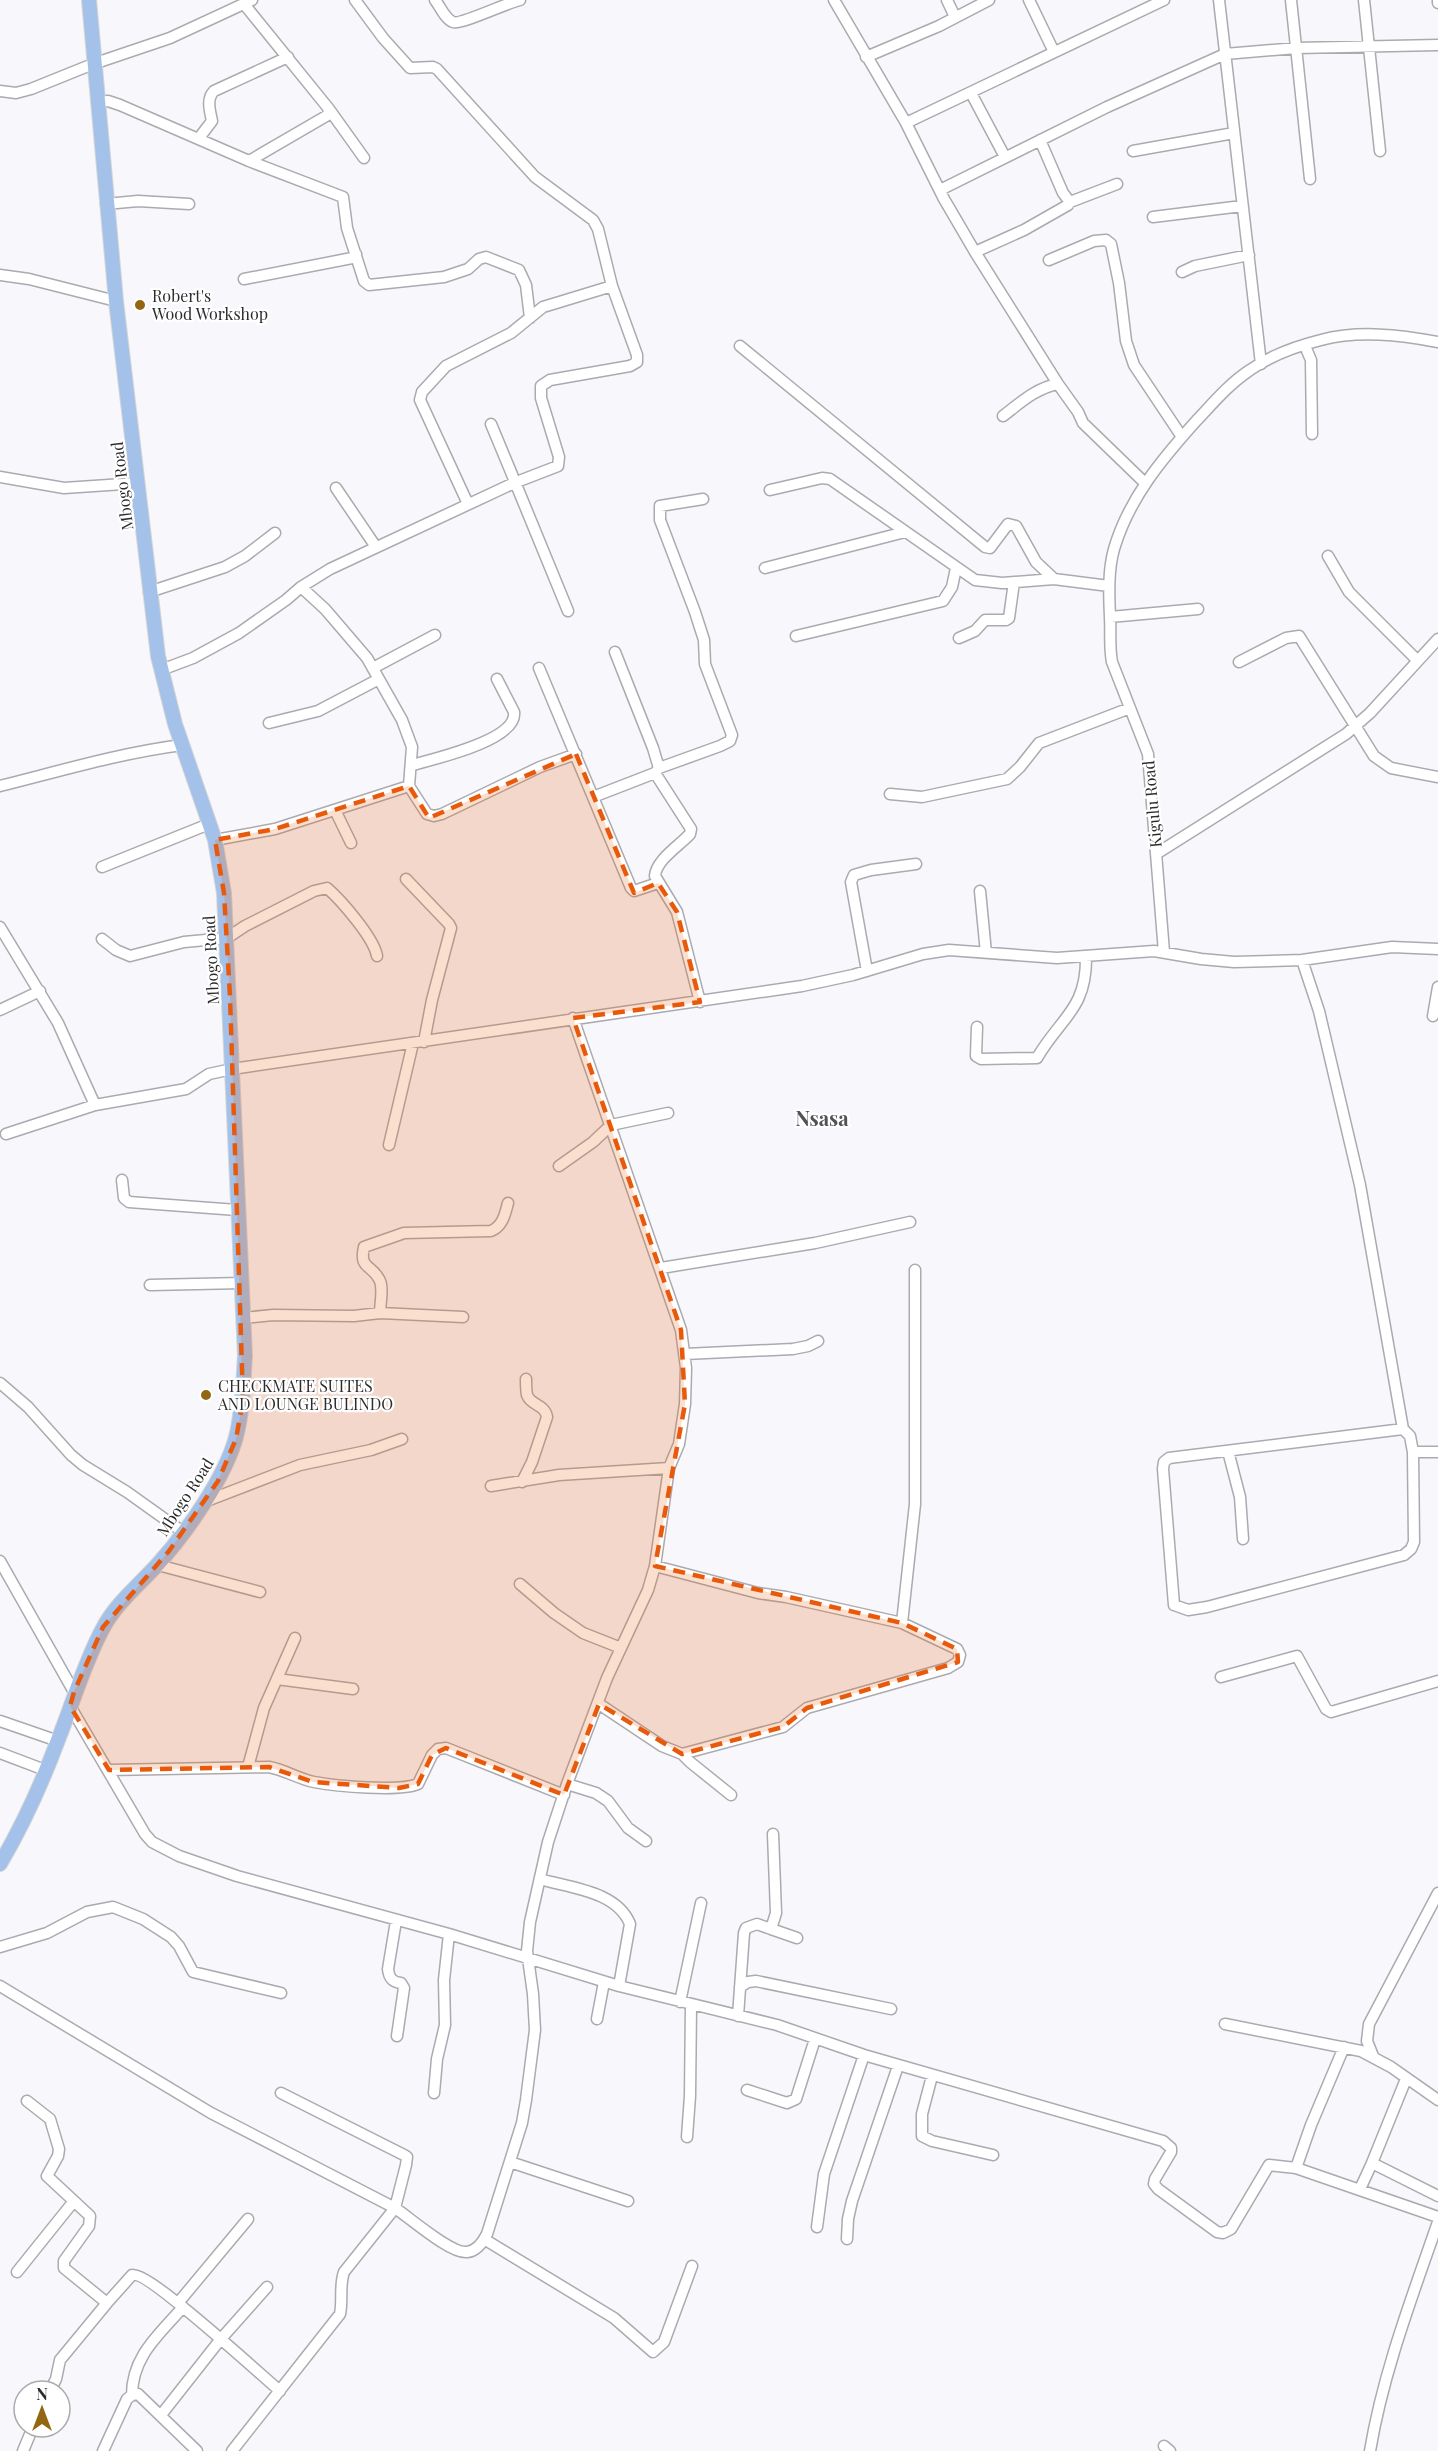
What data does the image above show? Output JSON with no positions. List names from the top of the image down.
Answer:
{
  "streets": {
    "main road": ["Mbogo Road"],
    "street": ["Kigulu Road"]
  },
  "districts": ["Nsasa"],
  "places": ["Robert's Wood Workshop", "CHECKMATE SUITES AND LOUNGE BULINDO"],
  "north": "top"
}
